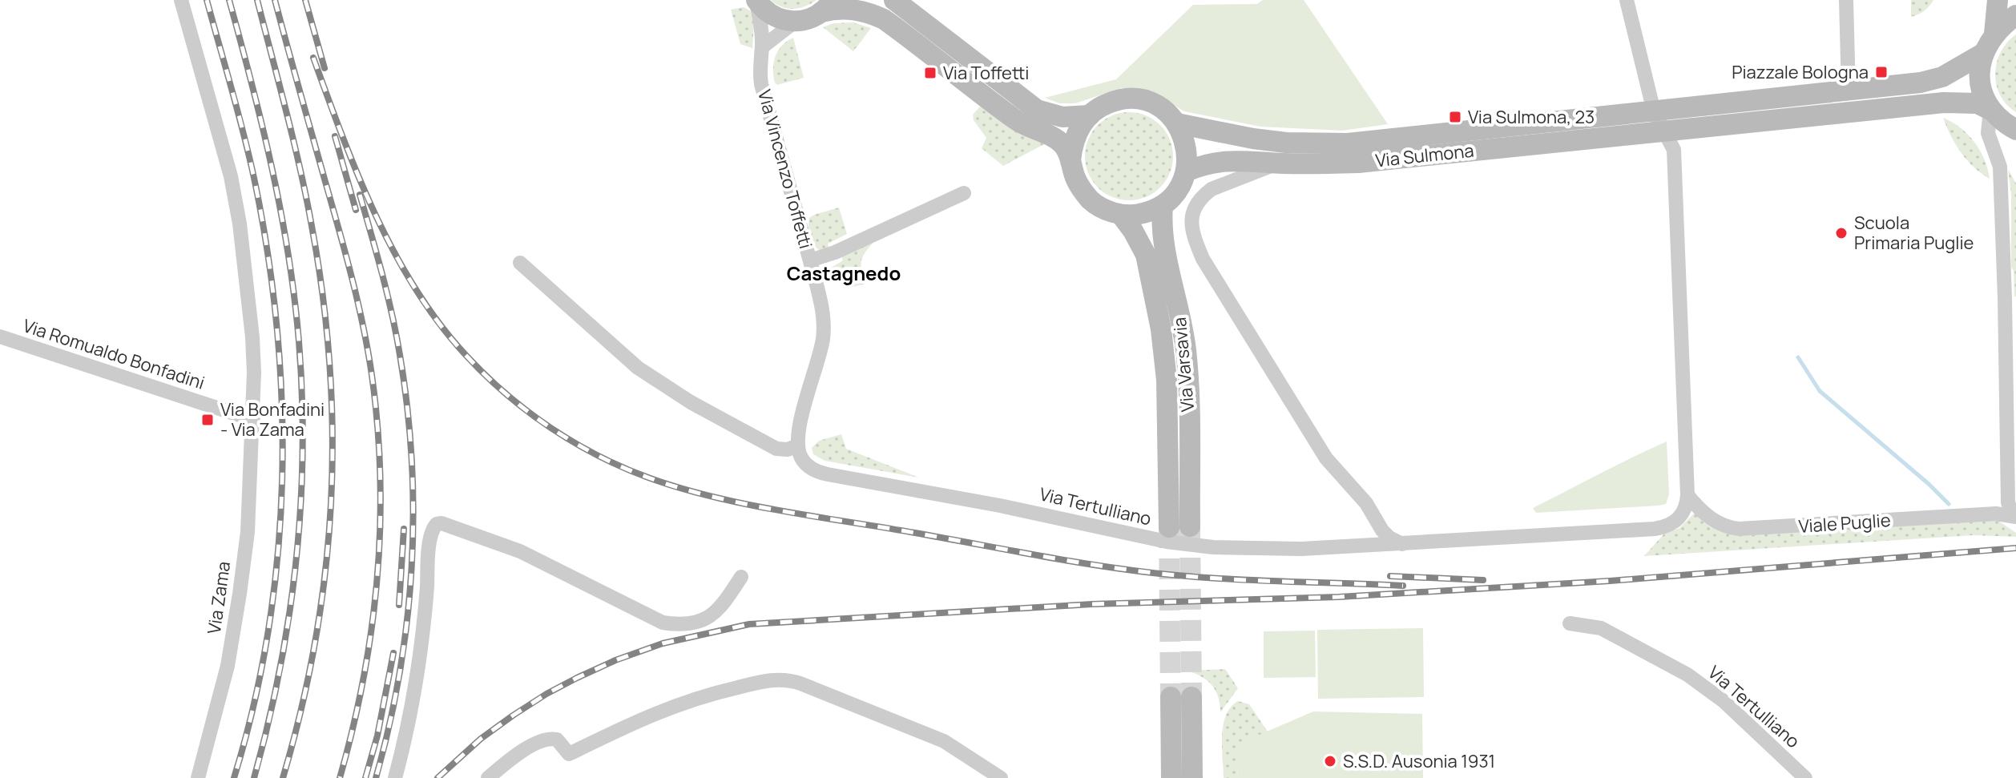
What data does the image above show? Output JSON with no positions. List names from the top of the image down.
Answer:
{
  "streets": {
    "street": [
      "Via Sulmona",
      "Via Vincenzo Toffetti",
      "Via Romualdo Bonfadini",
      "Via Varsavia",
      "Via Tertulliano",
      "Viale Puglie",
      "Via Zama"
    ]
  },
  "crossings": [
    ["Via Sulmona", "Via Varsavia"],
    ["Via Sulmona", "Viale Puglie"],
    ["Via Vincenzo Toffetti", "Via Tertulliano"],
    ["Via Romualdo Bonfadini", "Via Zama"],
    ["Via Tertulliano", "Viale Puglie"]
  ],
  "districts": ["Castagnedo"],
  "places": {
    "transit": [
      "Piazzale Bologna",
      "Via Toffetti",
      "Via Sulmona, 23",
      "Via Bonfadini - Via Zama"
    ],
    "other": ["Scuola Primaria Puglie", "S.S.D. Ausonia 1931"]
  }
}
